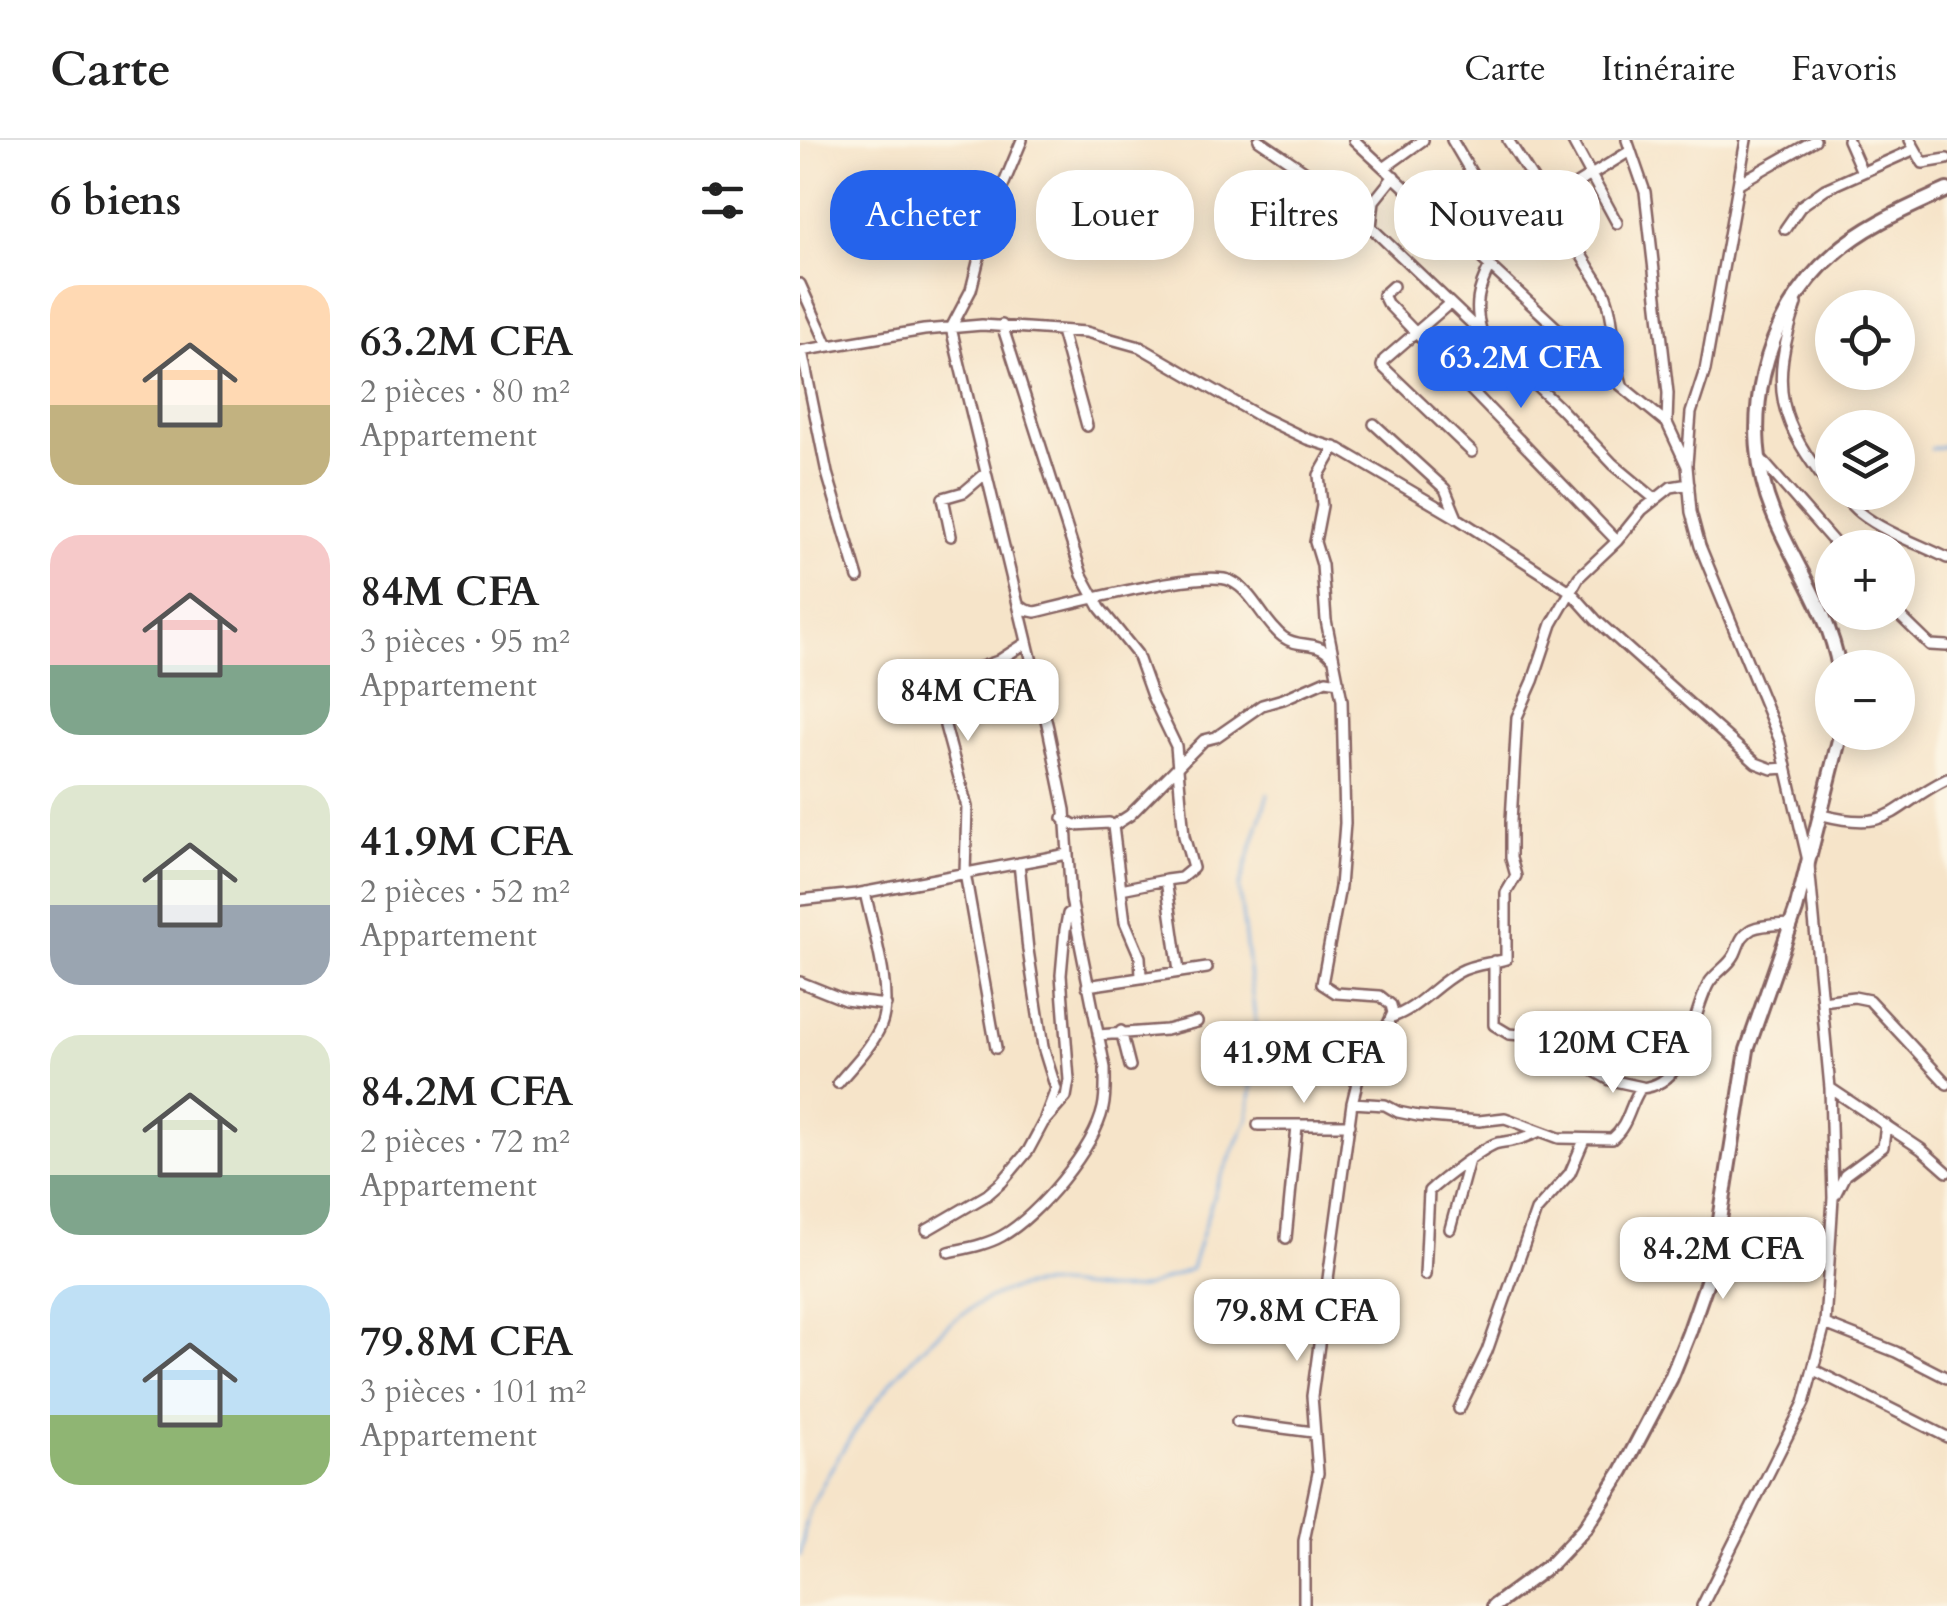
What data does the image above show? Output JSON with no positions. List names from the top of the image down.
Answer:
{
  "page": {
    "header": "Carte",
    "nav": ["Carte", "Itinéraire", "Favoris"],
    "heading": "6 biens",
    "chip": [
      "Acheter",
      "Louer",
      "Filtres",
      "Nouveau"
    ],
    "list": [
      {
        "name": "63.2M CFA",
        "note": "2 pièces · 80 m² · Appartement"
      },
      {
        "name": "84M CFA",
        "note": "3 pièces · 95 m² · Appartement"
      },
      {
        "name": "41.9M CFA",
        "note": "2 pièces · 52 m² · Appartement"
      },
      {
        "name": "84.2M CFA",
        "note": "2 pièces · 72 m² · Appartement"
      },
      {
        "name": "79.8M CFA",
        "note": "3 pièces · 101 m² · Appartement"
      }
    ],
    "map_buttons": ["+", "−"],
    "price": [
      "63.2M CFA",
      "84M CFA",
      "120M CFA",
      "41.9M CFA",
      "84.2M CFA",
      "79.8M CFA"
    ]
  }
}
